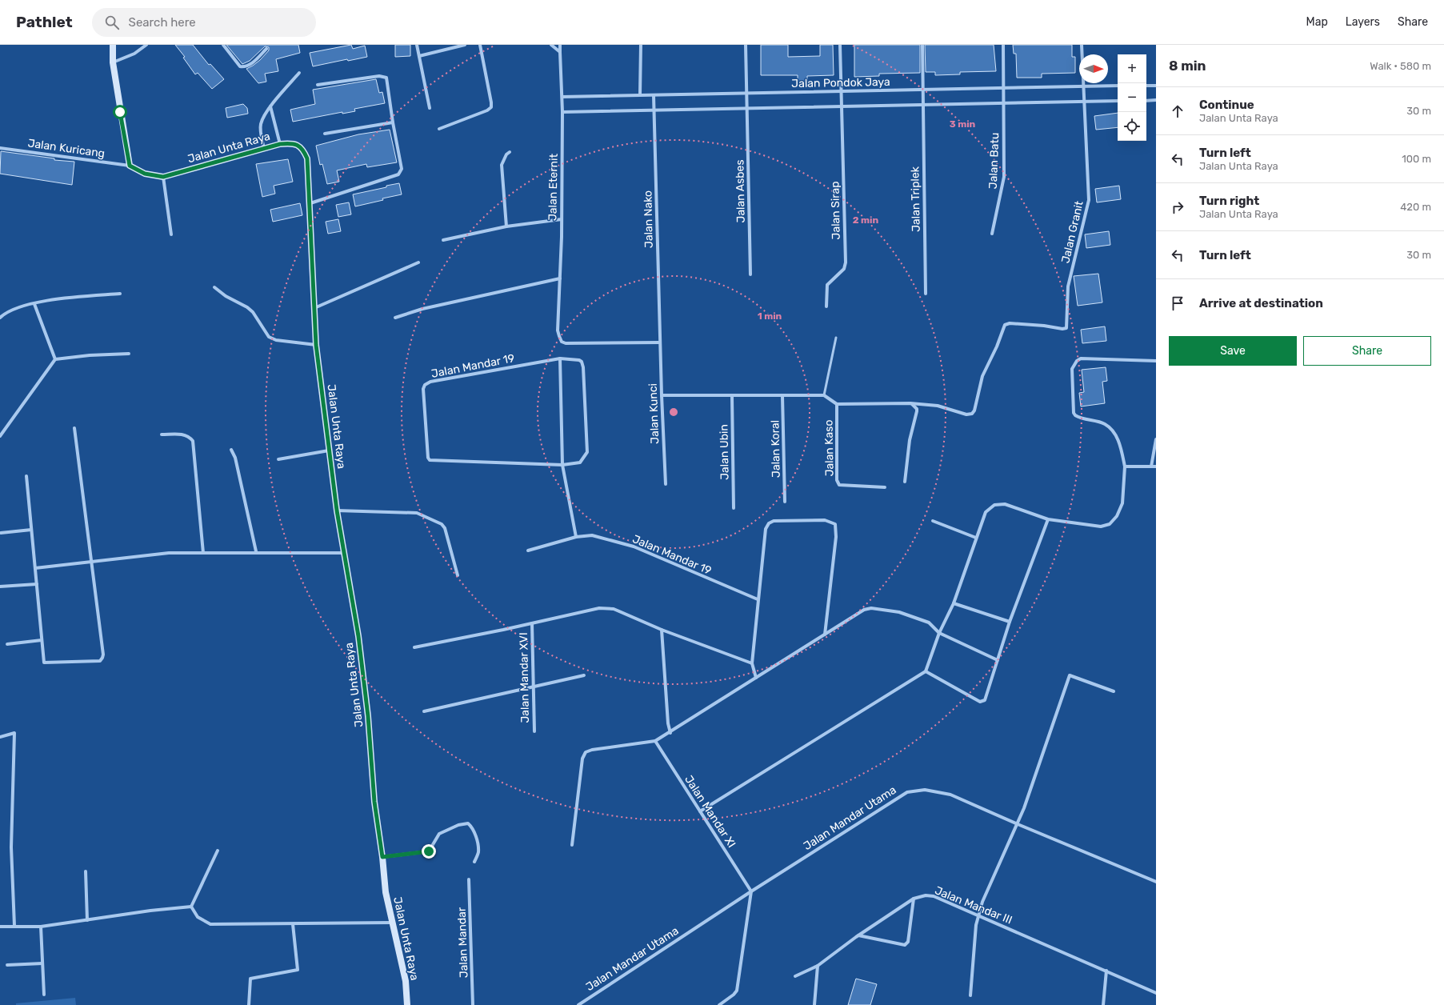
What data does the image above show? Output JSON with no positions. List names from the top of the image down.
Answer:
{
  "streets": {
    "street": [
      "Jalan Pondok Jaya",
      "Jalan Unta Raya",
      "Jalan Kuricang",
      "Jalan Batu",
      "Jalan Eternit",
      "Jalan Asbes",
      "Jalan Triplek",
      "Jalan Sirap",
      "Jalan Nako",
      "Jalan Granit",
      "Jalan Mandar 19",
      "Jalan Kunci",
      "Jalan Kaso",
      "Jalan Koral",
      "Jalan Ubin",
      "Jalan Mandar XVI",
      "Jalan Mandar XI",
      "Jalan Mandar Utama",
      "Jalan Mandar III",
      "Jalan Mandar"
    ]
  },
  "crossings": [
    ["Jalan Pondok Jaya", "Jalan Batu"],
    ["Jalan Pondok Jaya", "Jalan Eternit"],
    ["Jalan Pondok Jaya", "Jalan Asbes"],
    ["Jalan Pondok Jaya", "Jalan Triplek"],
    ["Jalan Pondok Jaya", "Jalan Sirap"],
    ["Jalan Pondok Jaya", "Jalan Nako"],
    ["Jalan Pondok Jaya", "Jalan Granit"],
    ["Jalan Unta Raya", "Jalan Kuricang"],
    ["Jalan Eternit", "Jalan Nako"],
    ["Jalan Eternit", "Jalan Kunci"],
    ["Jalan Nako", "Jalan Kunci"],
    ["Jalan Mandar XI", "Jalan Mandar Utama"]
  ],
  "north": "right",
  "page": {
    "header": "Pathlet",
    "search": "Search here",
    "nav": ["Map", "Layers", "Share"],
    "heading": ["8 min", "Walk · 580 m"],
    "map_buttons": ["+", "−"],
    "list": [
      ["Continue", "Jalan Unta Raya", "30 m"],
      ["Turn left", "Jalan Unta Raya", "100 m"],
      ["Turn right", "Jalan Unta Raya", "420 m"],
      ["Turn left", "30 m"],
      "Arrive at destination"
    ],
    "buttons": ["Save", "Share"]
  },
  "rings": ["3 min", "2 min", "1 min"]
}
